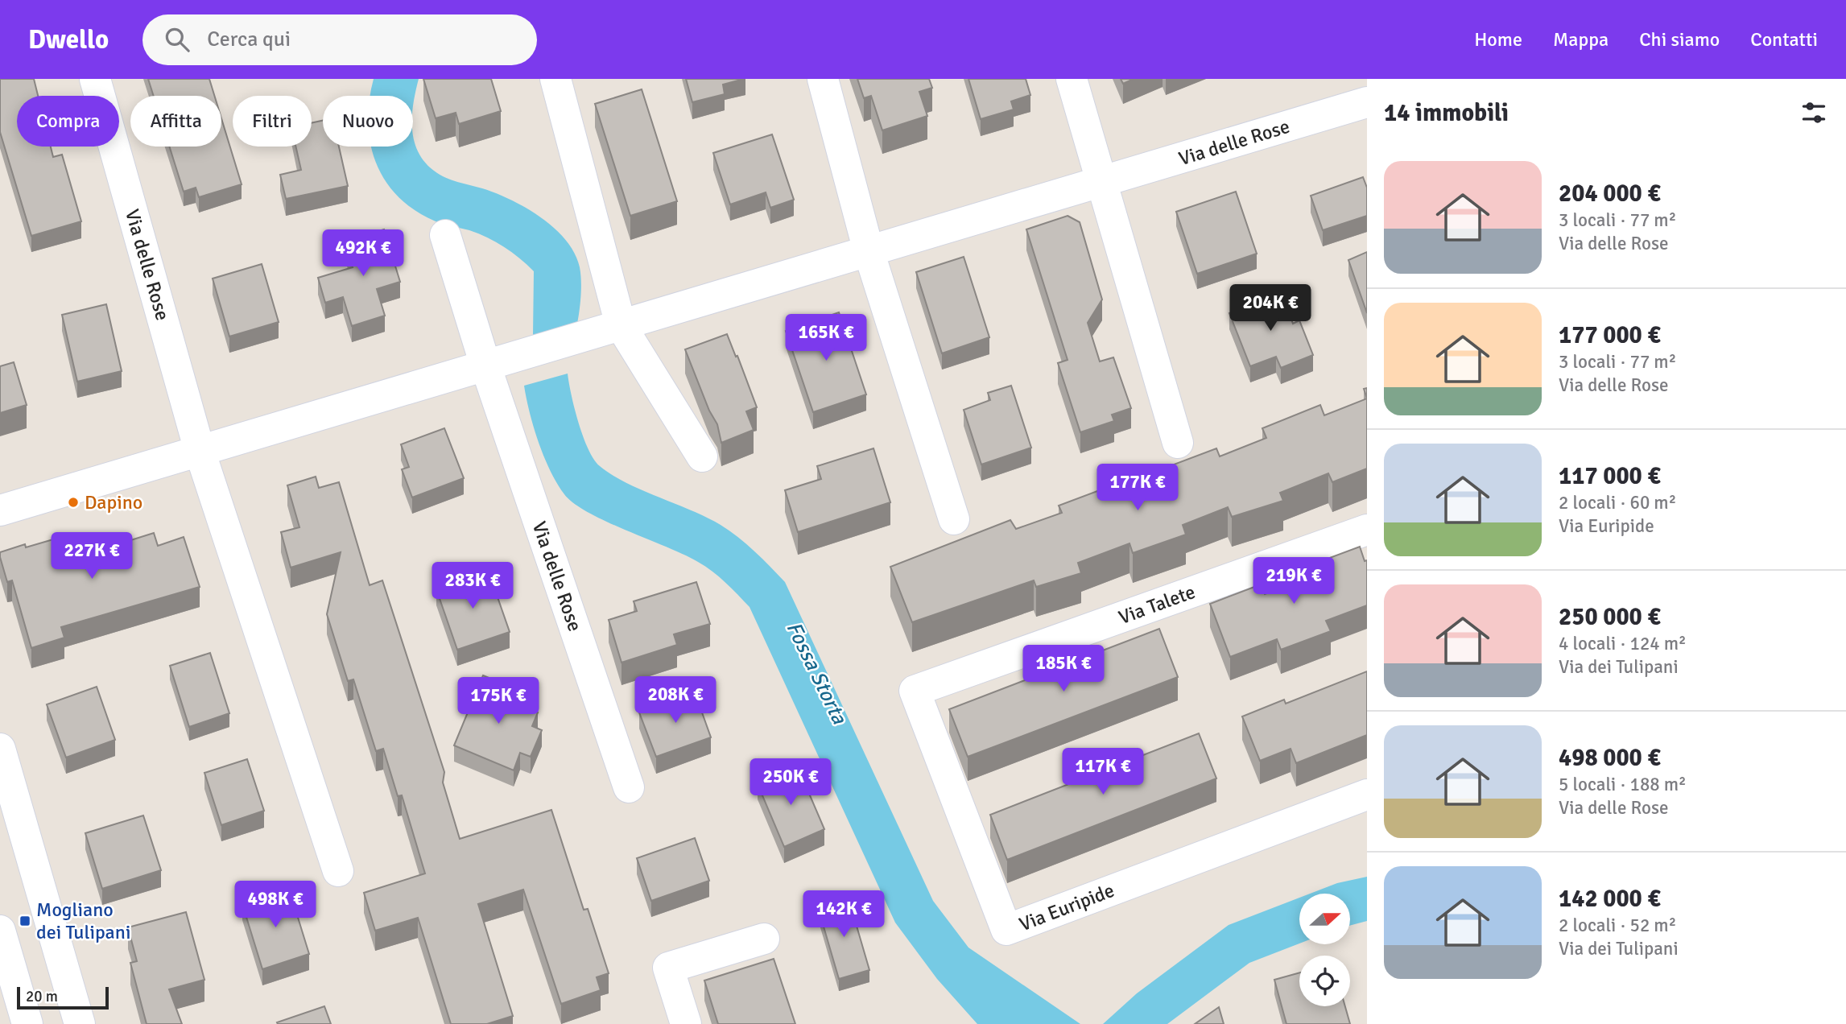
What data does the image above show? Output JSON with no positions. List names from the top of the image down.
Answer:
{
  "streets": {
    "street": ["Via delle Rose", "Via Talete", "Via Euripide"]
  },
  "crossings": [
    ["Via Talete", "Via Euripide"]
  ],
  "water": ["Fossa Storta"],
  "places": {
    "other": ["Dapino"],
    "transit": ["Mogliano dei Tulipani"]
  },
  "scale_bar": "20 m",
  "north": "right",
  "page": {
    "header": "Dwello",
    "search": "Cerca qui",
    "nav": [
      "Home",
      "Mappa",
      "Chi siamo",
      "Contatti"
    ],
    "heading": "14 immobili",
    "chip": [
      "Compra",
      "Affitta",
      "Filtri",
      "Nuovo"
    ],
    "list": [
      {
        "name": "204 000 €",
        "note": "3 locali · 77 m² · Via delle Rose"
      },
      {
        "name": "177 000 €",
        "note": "3 locali · 77 m² · Via delle Rose"
      },
      {
        "name": "117 000 €",
        "note": "2 locali · 60 m² · Via Euripide"
      },
      {
        "name": "250 000 €",
        "note": "4 locali · 124 m² · Via dei Tulipani"
      },
      {
        "name": "498 000 €",
        "note": "5 locali · 188 m² · Via delle Rose"
      },
      {
        "name": "142 000 €",
        "note": "2 locali · 52 m² · Via dei Tulipani"
      }
    ],
    "price": [
      "492K €",
      "204K €",
      "165K €",
      "177K €",
      "227K €",
      "219K €",
      "283K €",
      "185K €",
      "208K €",
      "175K €",
      "117K €",
      "250K €",
      "498K €",
      "142K €"
    ],
    "scale": "20 m"
  }
}
